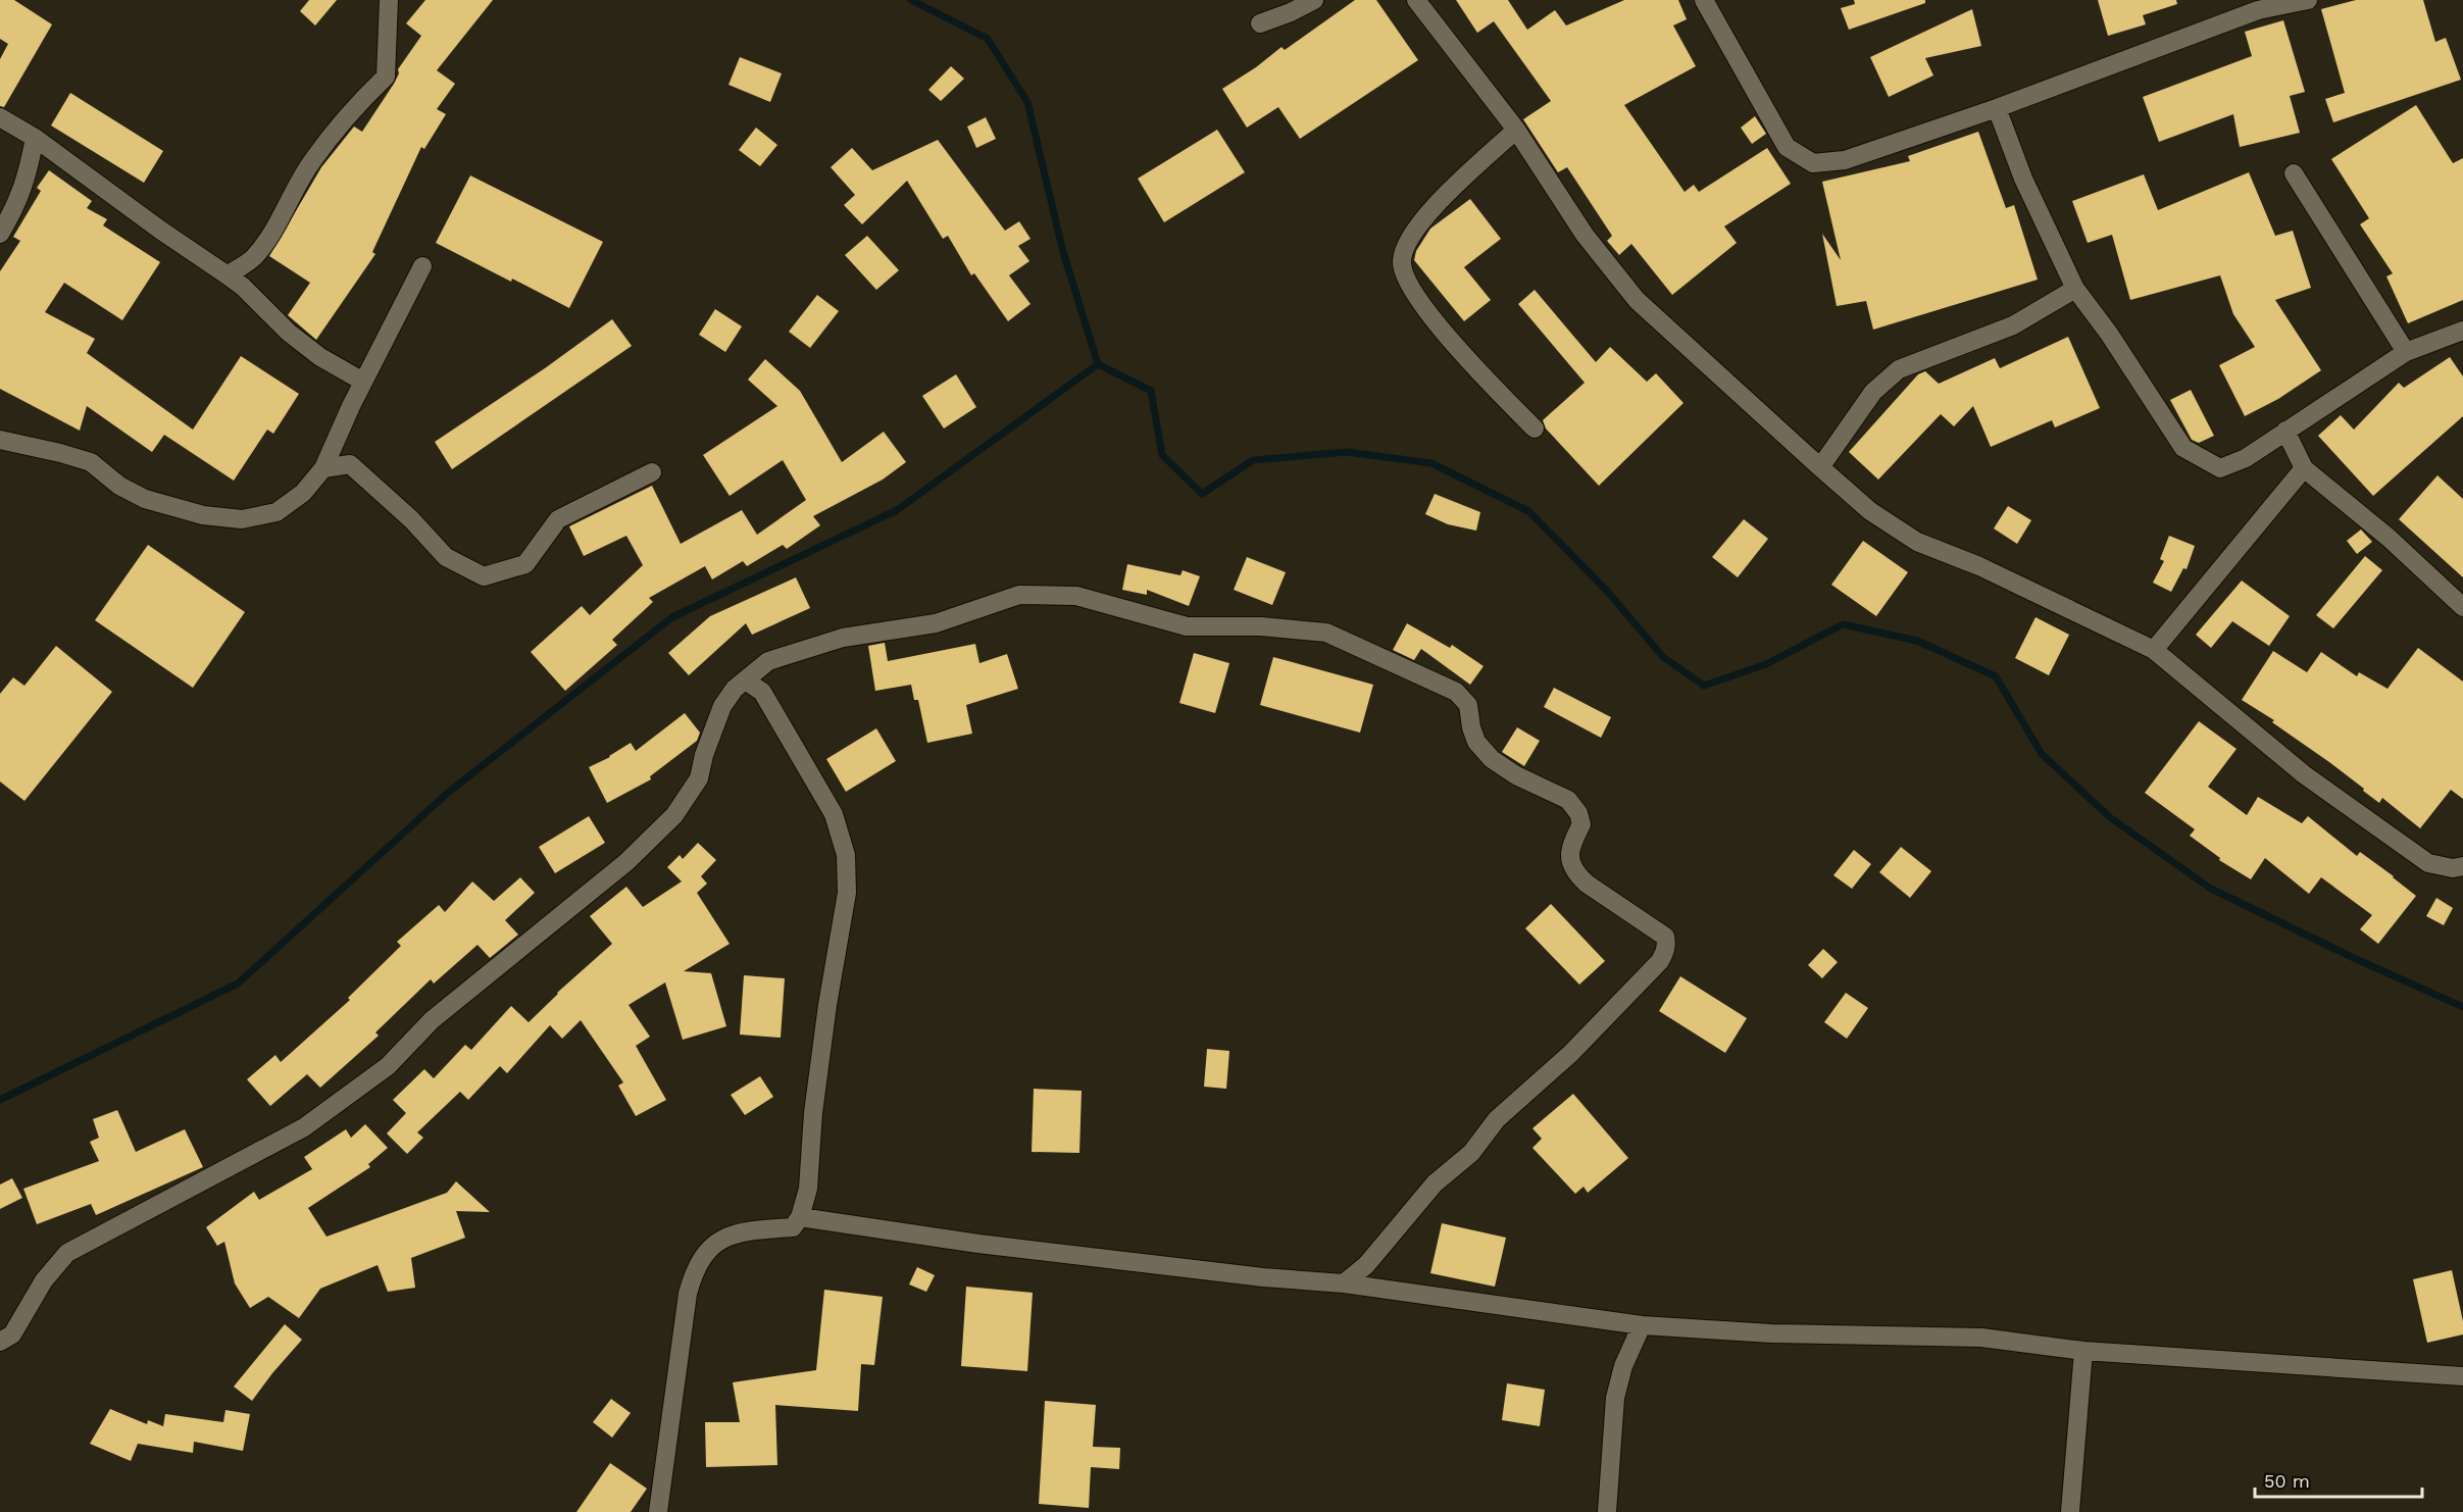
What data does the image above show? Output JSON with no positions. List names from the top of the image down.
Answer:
{
  "scale_bar": "50 m"
}
